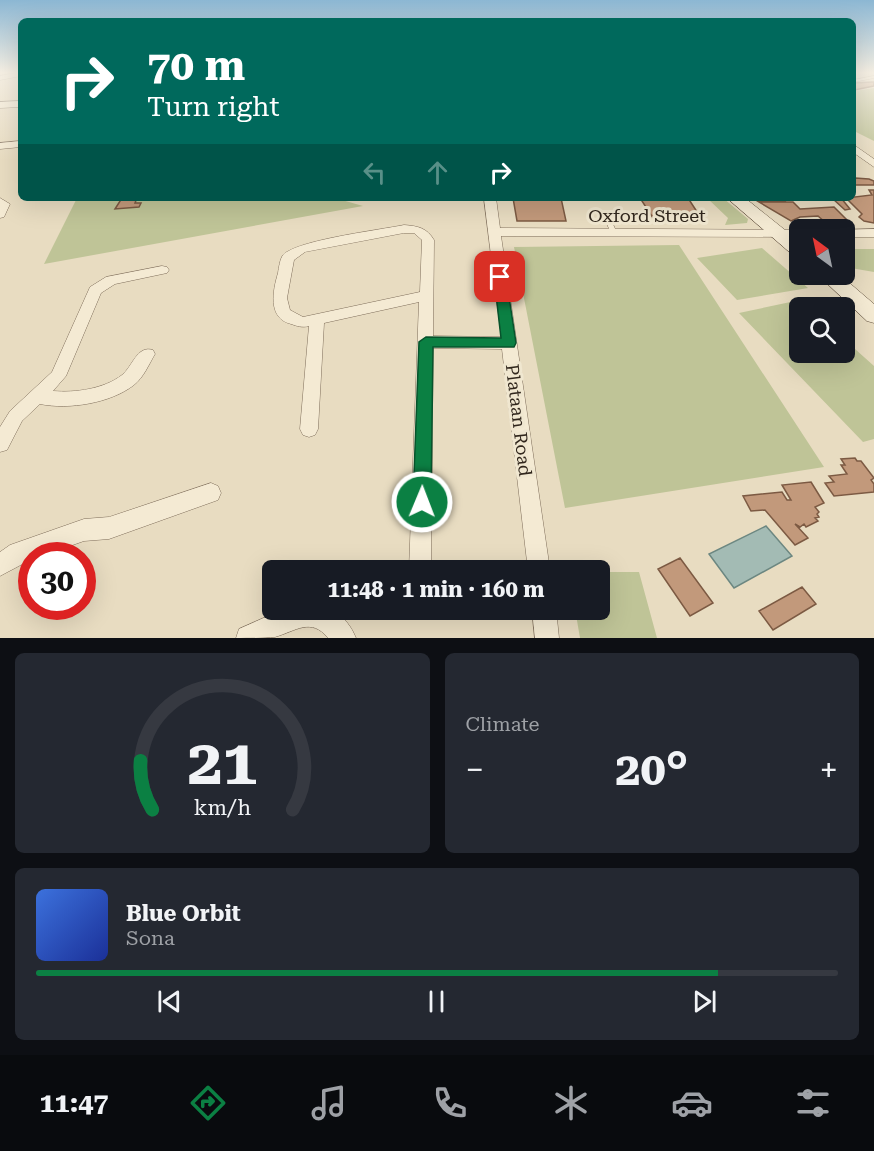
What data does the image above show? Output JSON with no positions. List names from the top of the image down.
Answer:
{
  "streets": {
    "street": ["Oxford Street", "Plataan Road"]
  },
  "crossings": [
    ["Oxford Street", "Plataan Road"]
  ],
  "north": "top left",
  "page": {
    "turn": ["70 m", "Turn right"],
    "limit": "30",
    "trip": "11:48 · 1 min · 160 m",
    "tile": "Climate",
    "heat": ["−", "20°", "+"],
    "song": ["Blue Orbit", "Sona"],
    "tabs": "11:47",
    "gauge": ["21", "km/h"]
  }
}
